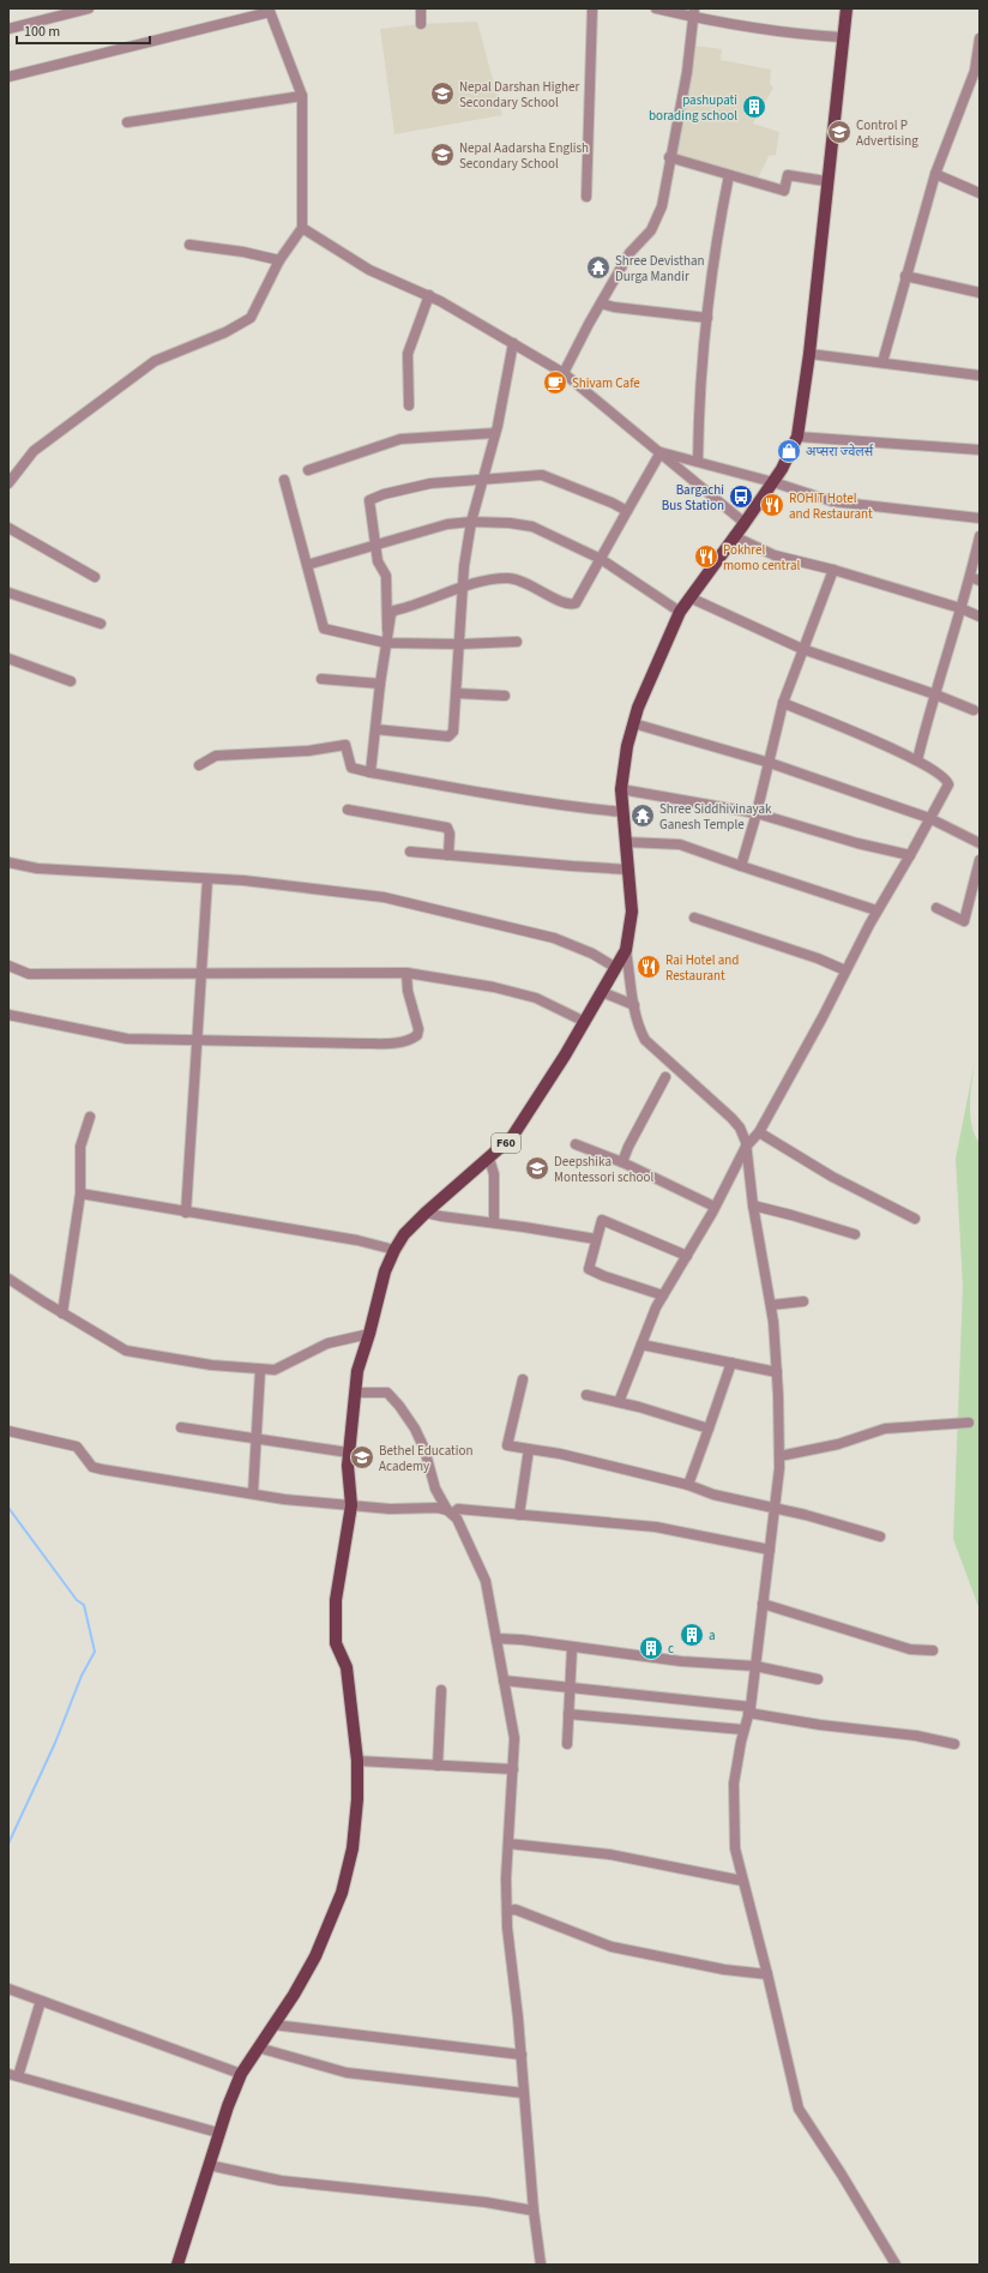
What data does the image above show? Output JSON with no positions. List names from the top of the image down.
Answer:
{
  "streets": {
    "main road": ["F60"]
  },
  "places": {
    "school or university": [
      "Nepal Darshan Higher Secondary School",
      "Control P Advertising",
      "Nepal Aadarsha English Secondary School",
      "Deepshika Montessori school",
      "Bethel Education Academy"
    ],
    "building": ["pashupati borading school", "a", "c"],
    "temple": ["Shree Devisthan Durga Mandir", "Shree Siddhivinayak Ganesh Temple"],
    "cafe": ["Shivam Cafe"],
    "shop": ["अप्सरा ज्वेलर्स"],
    "bus stop": ["Bargachi Bus Station"],
    "restaurant": ["ROHIT Hotel and Restaurant", "Pokhrel momo central", "Rai Hotel and Restaurant"]
  },
  "scale_bar": "100 m"
}
